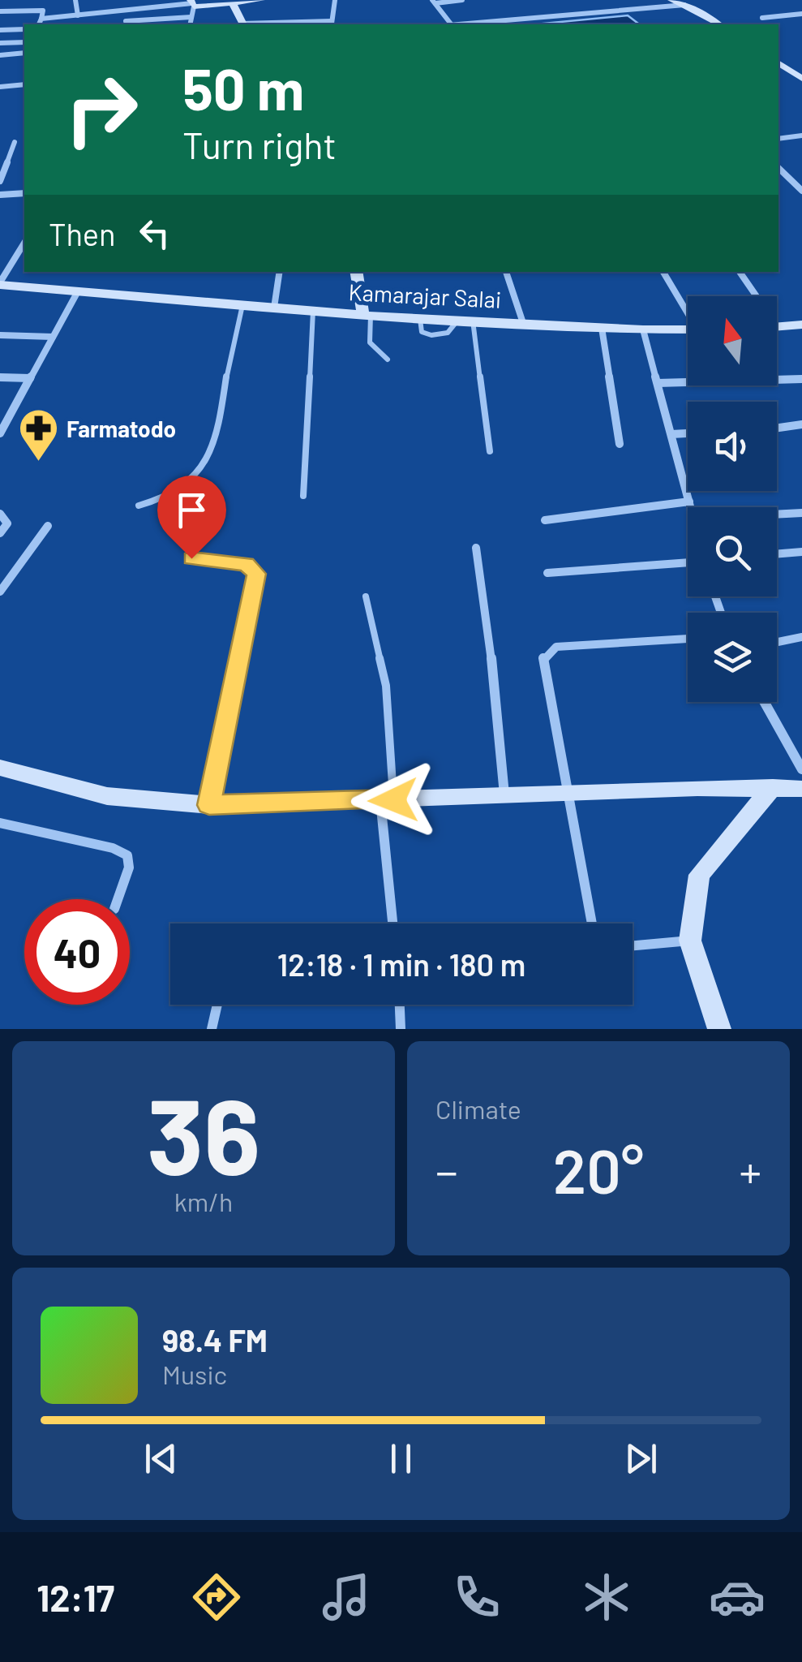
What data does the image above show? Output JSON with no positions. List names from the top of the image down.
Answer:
{
  "streets": {
    "street": ["Kamarajar Salai"]
  },
  "places": {
    "pharmacy": ["Farmatodo"]
  },
  "north": "top",
  "page": {
    "turn": ["50 m", "Turn right"],
    "then": "Then",
    "limit": "40",
    "trip": "12:18 · 1 min · 180 m",
    "tile": [
      ["36", "km/h"],
      "Climate"
    ],
    "heat": ["−", "20°", "+"],
    "song": ["98.4 FM", "Music"],
    "tabs": "12:17"
  }
}
